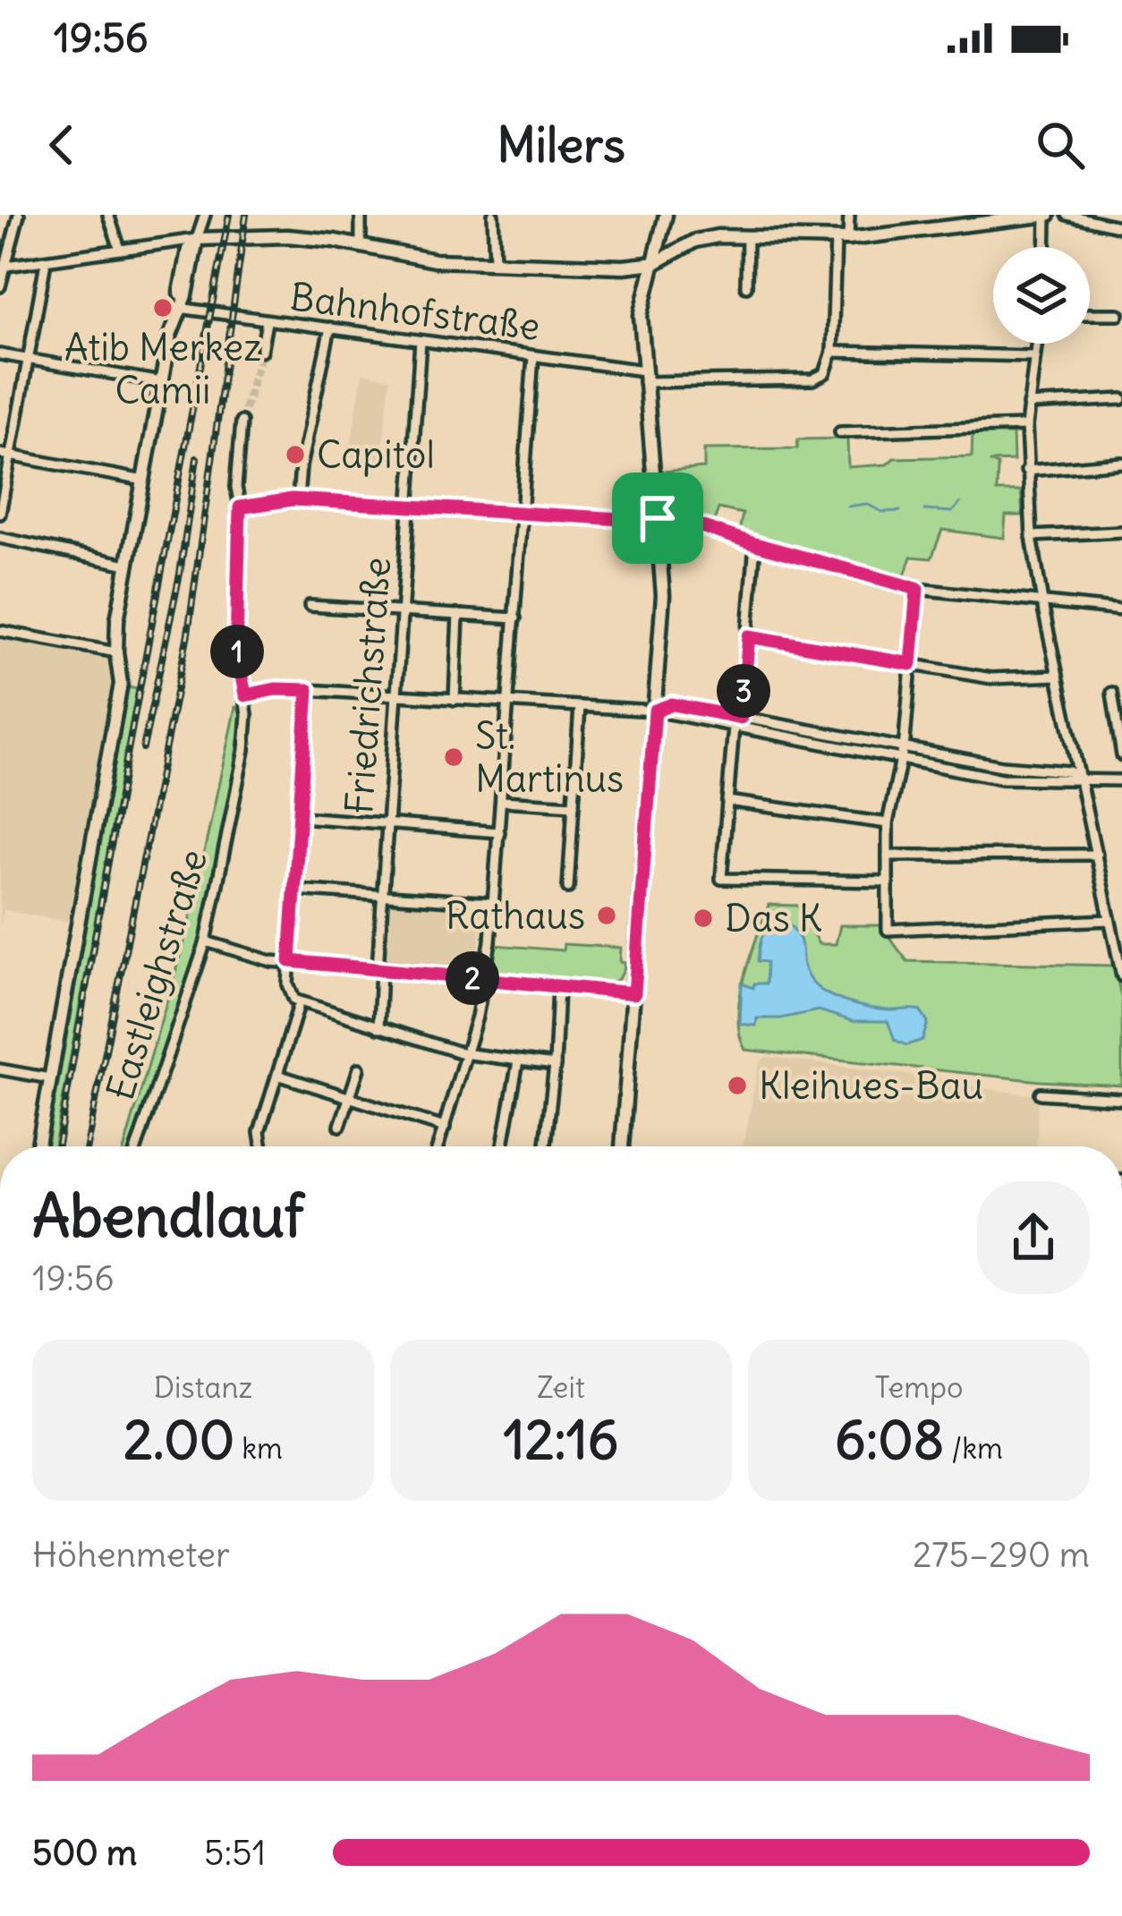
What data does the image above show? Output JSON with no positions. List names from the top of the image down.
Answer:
{
  "streets": {
    "street": ["Bahnhofstraße", "Friedrichstraße", "Eastleighstraße"]
  },
  "crossings": [
    ["Bahnhofstraße", "Friedrichstraße"]
  ],
  "places": [
    "Atib Merkez Camii",
    "Capitol",
    "St. Martinus",
    "Rathaus",
    "Das K",
    "Kleihues-Bau"
  ],
  "page": {
    "status": "19:56",
    "header": "Milers",
    "pins": ["1", "3", "2"],
    "heading": ["Abendlauf", "19:56"],
    "stats": [
      ["Distanz", "2.00 km"],
      ["Zeit", "12:16"],
      ["Tempo", "6:08 /km"]
    ],
    "chart": ["Höhenmeter", "275–290 m"],
    "list": [
      {
        "name": "500 m",
        "note": "5:51"
      }
    ]
  }
}
